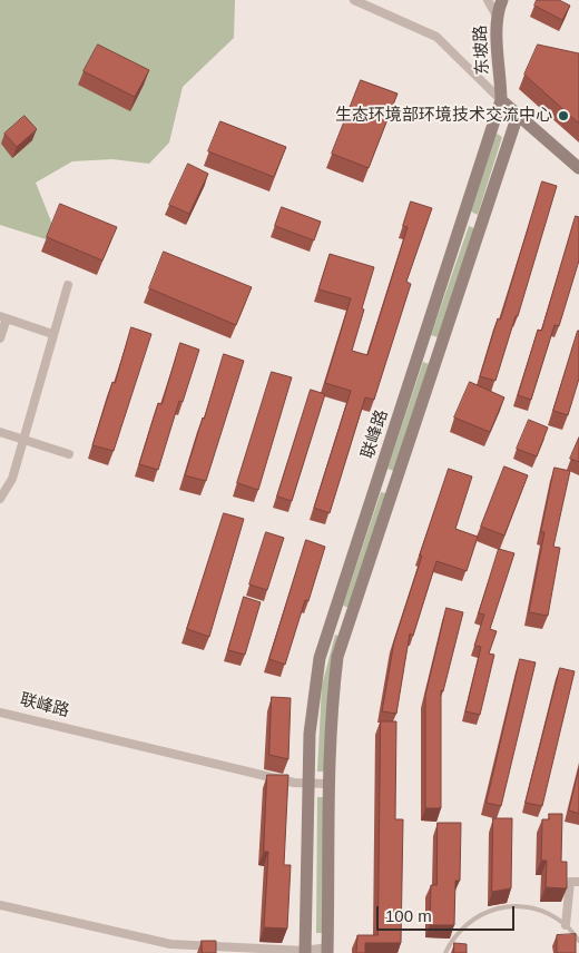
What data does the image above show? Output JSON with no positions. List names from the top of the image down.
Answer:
{
  "streets": {
    "main road": ["东坡路", "联峰路"]
  },
  "crossings": [
    ["东坡路", "联峰路"]
  ],
  "places": ["生态环境部环境技术交流中心"],
  "scale_bar": "100 m"
}
